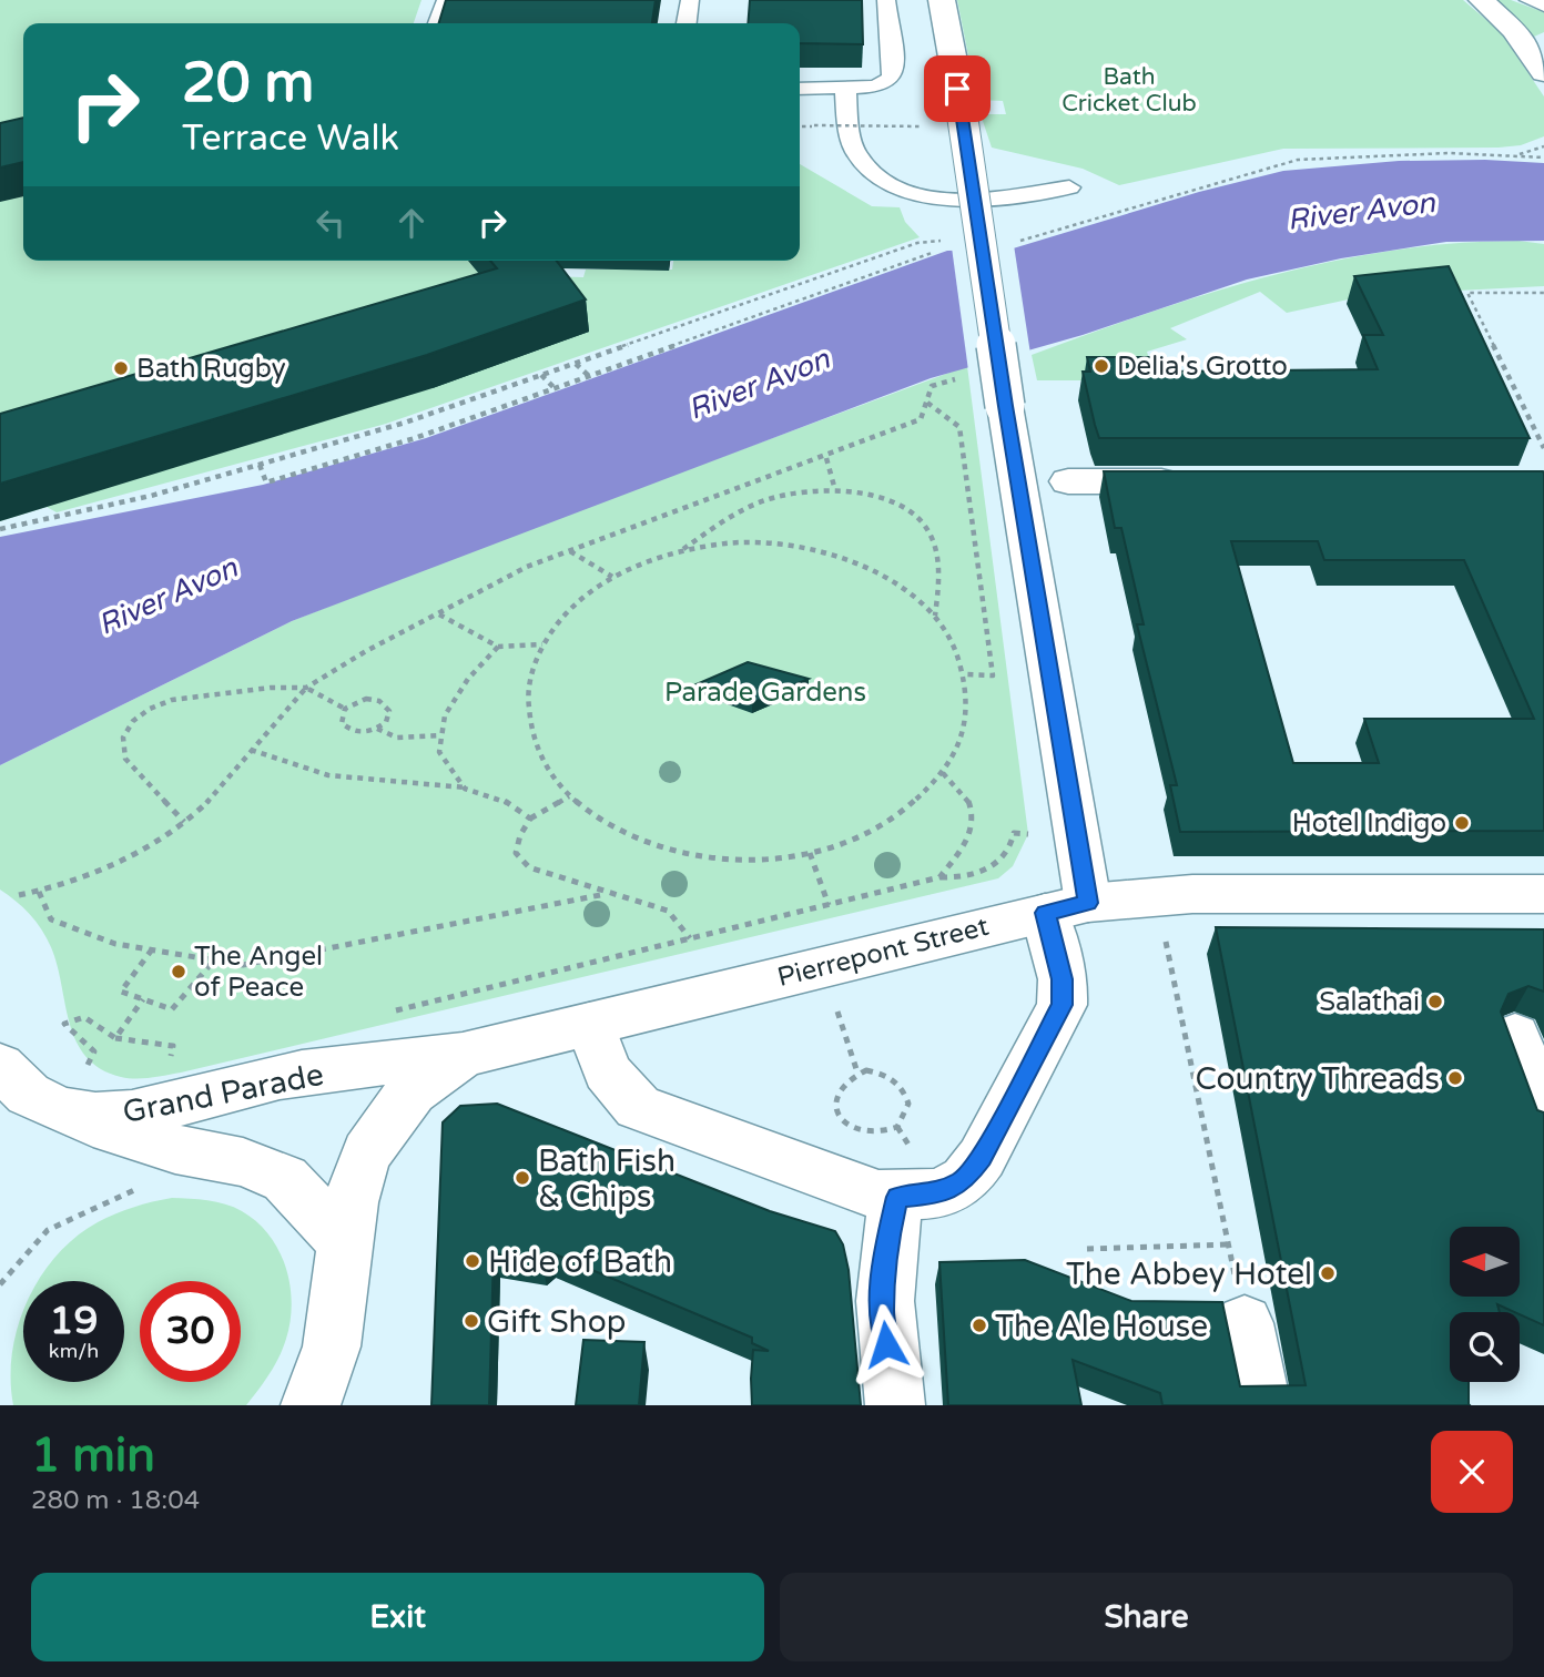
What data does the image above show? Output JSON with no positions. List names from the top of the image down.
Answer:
{
  "streets": {
    "street": ["Pierrepont Street", "Grand Parade"]
  },
  "crossings": [
    ["Pierrepont Street", "Grand Parade"]
  ],
  "water": ["River Avon"],
  "parks": ["Bath Cricket Club", "Parade Gardens"],
  "places": [
    "Delia's Grotto",
    "Bath Rugby",
    "Hotel Indigo",
    "The Angel of Peace",
    "Salathai",
    "Country Threads",
    "Bath Fish & Chips",
    "Hide of Bath",
    "The Abbey Hotel",
    "Gift Shop",
    "The Ale House"
  ],
  "north": "left",
  "page": {
    "turn": ["20 m", "Terrace Walk"],
    "speed": "19 km/h",
    "limit": "30",
    "heading": ["1 min", "280 m · 18:04"],
    "buttons": ["Exit", "Share"]
  }
}
